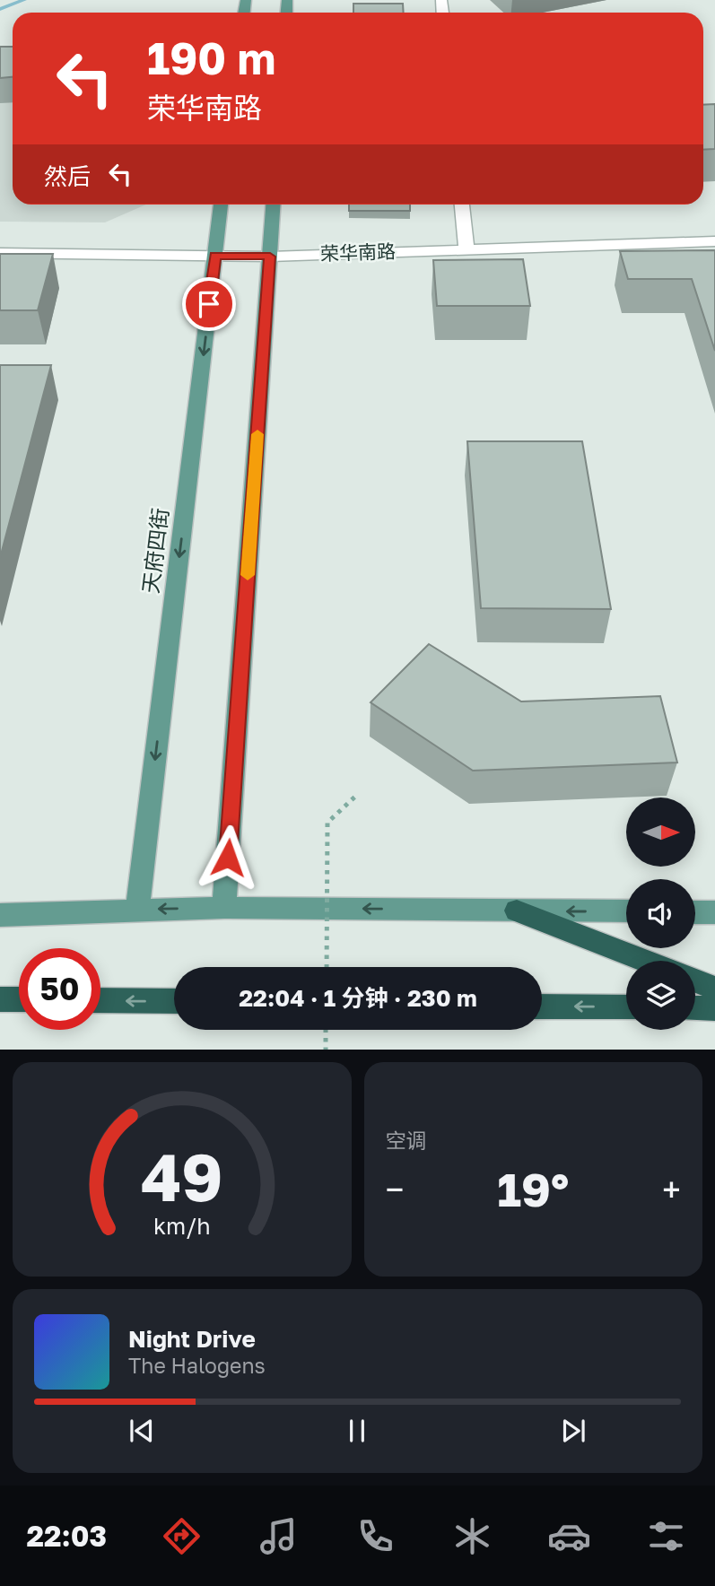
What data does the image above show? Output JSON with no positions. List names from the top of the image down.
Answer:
{
  "streets": {
    "main road": ["天府四街"],
    "street": ["荣华南路"]
  },
  "crossings": [
    ["荣华南路", "天府四街"]
  ],
  "north": "right",
  "page": {
    "turn": ["190 m", "荣华南路"],
    "then": "然后",
    "limit": "50",
    "trip": "22:04 · 1 分钟 · 230 m",
    "tile": "空调",
    "heat": ["−", "19°", "+"],
    "song": ["Night Drive", "The Halogens"],
    "tabs": "22:03",
    "gauge": ["49", "km/h"]
  }
}
